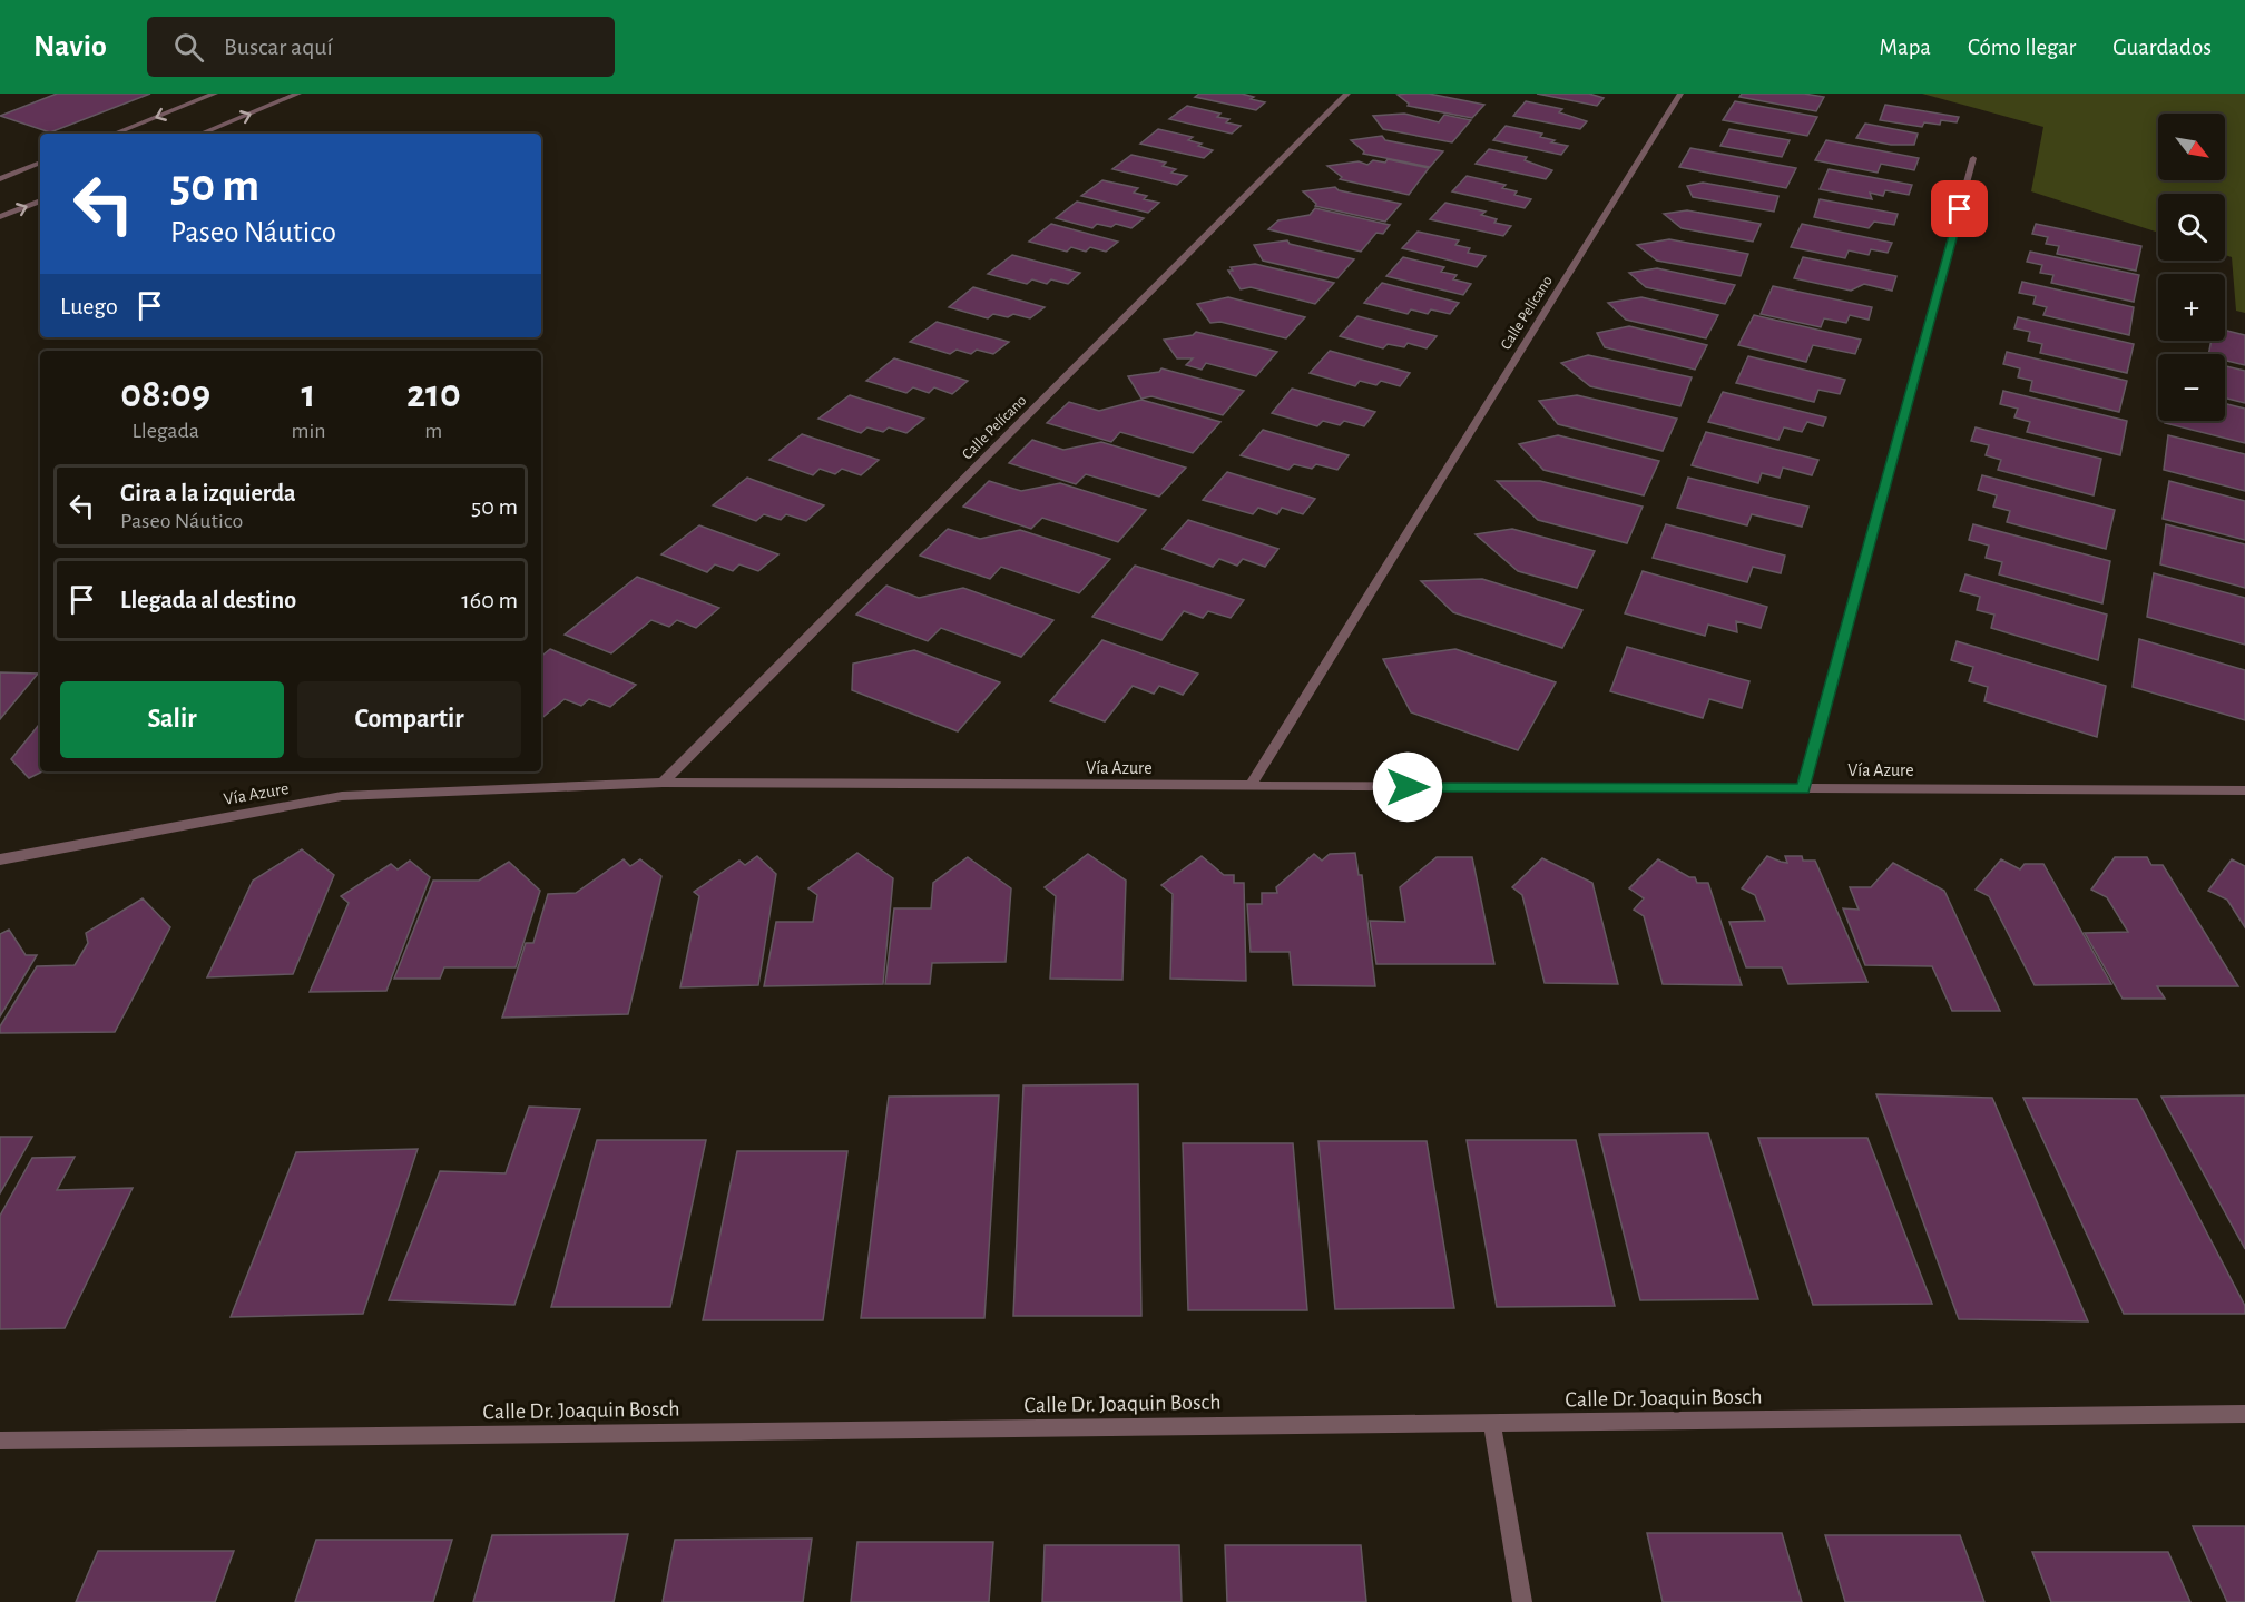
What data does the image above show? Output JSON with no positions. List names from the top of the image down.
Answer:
{
  "streets": {
    "street": ["Calle Pelícano", "Vía Azure", "Calle Dr. Joaquin Bosch"]
  },
  "crossings": [
    ["Calle Pelícano", "Vía Azure"]
  ],
  "north": "bottom right",
  "page": {
    "header": "Navio",
    "search": "Buscar aquí",
    "nav": ["Mapa", "Cómo llegar", "Guardados"],
    "map_buttons": ["+", "−"],
    "turn": ["50 m", "Paseo Náutico"],
    "then": "Luego",
    "eta": [
      "08:09",
      "Llegada",
      "1",
      "min",
      "210",
      "m"
    ],
    "list": [
      {
        "name": "Gira a la izquierda",
        "note": "Paseo Náutico",
        "value": "50 m"
      },
      {
        "name": "Llegada al destino",
        "value": "160 m"
      }
    ],
    "buttons": ["Salir", "Compartir"]
  }
}
